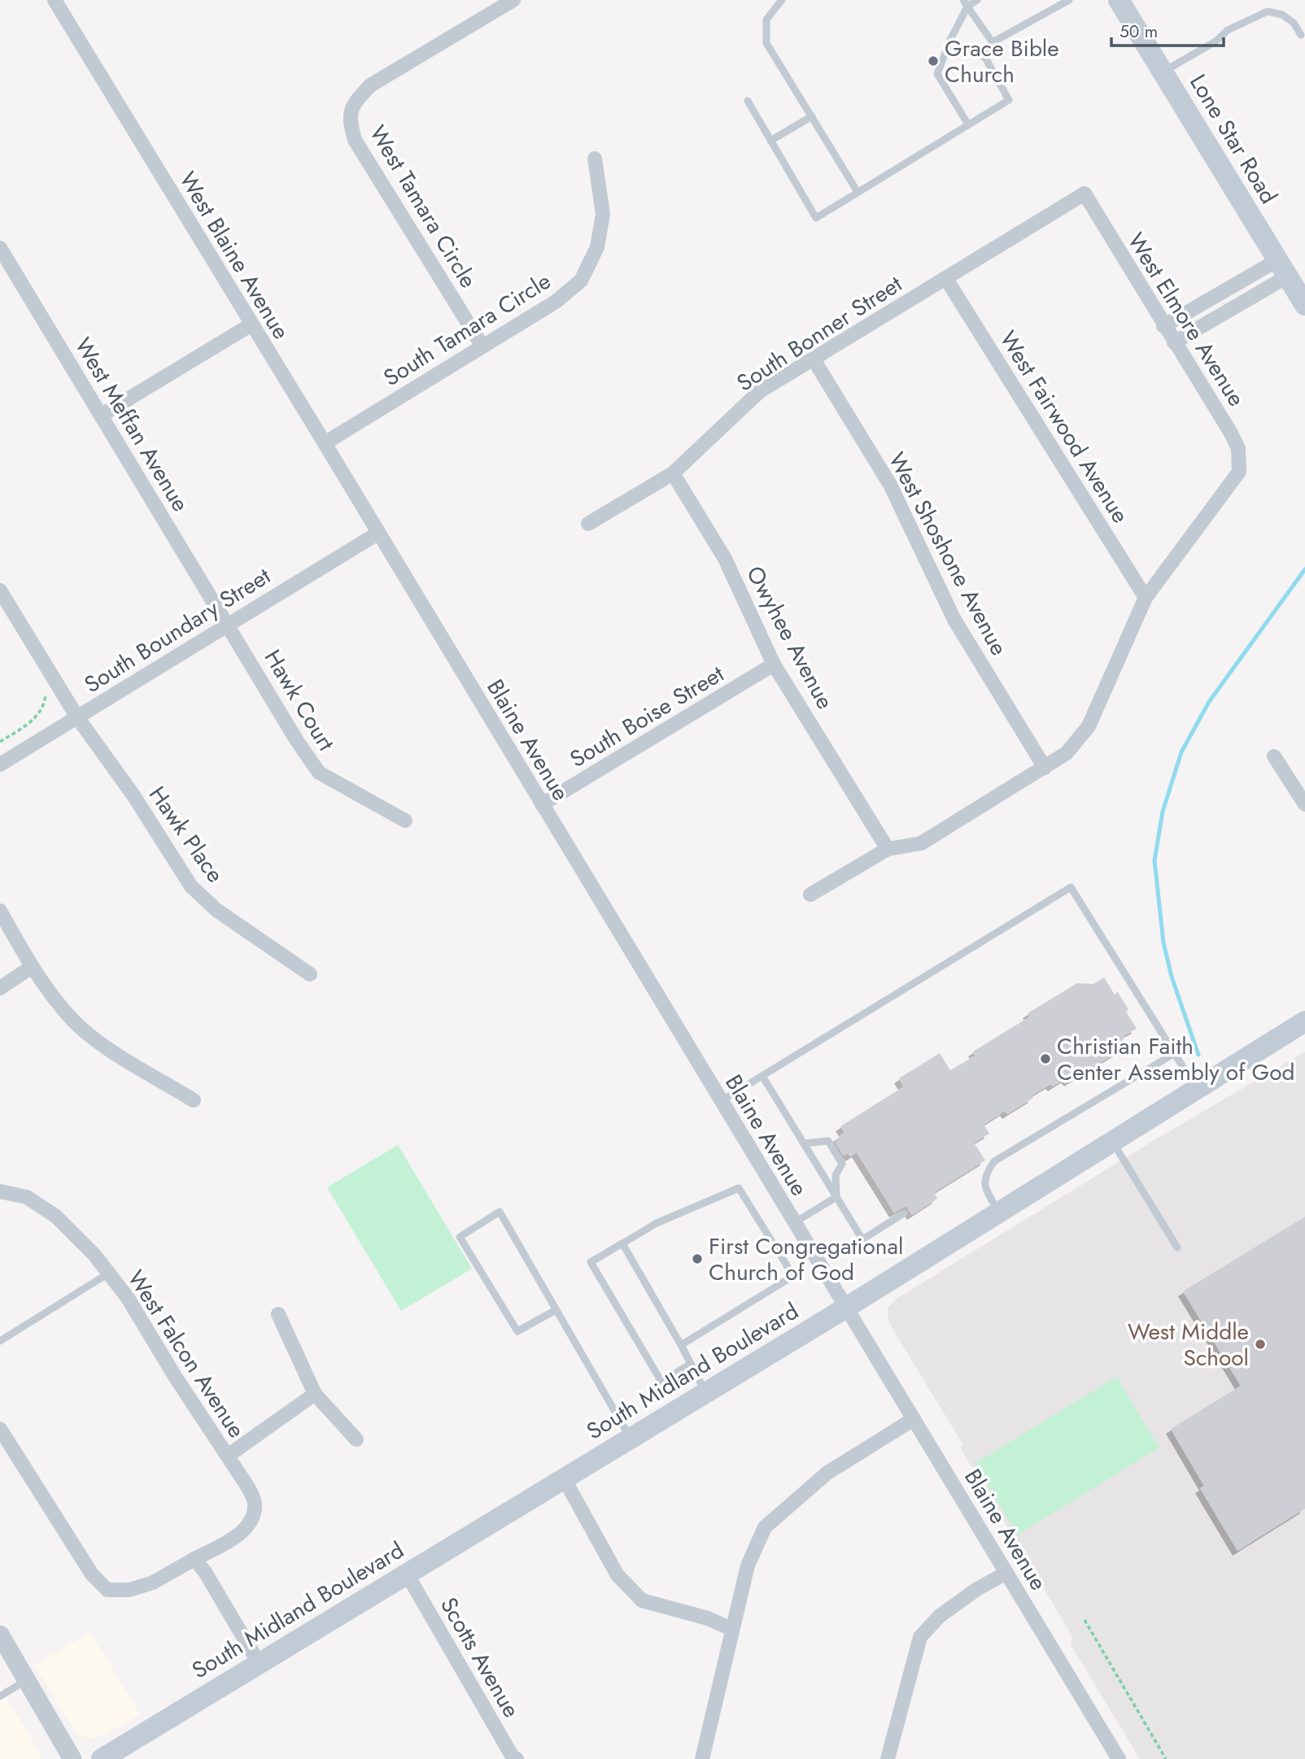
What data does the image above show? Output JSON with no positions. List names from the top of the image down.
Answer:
{
  "streets": {
    "main road": ["Lone Star Road", "South Midland Boulevard"],
    "street": [
      "West Tamara Circle",
      "West Blaine Avenue",
      "West Elmore Avenue",
      "South Tamara Circle",
      "South Bonner Street",
      "West Meffan Avenue",
      "West Fairwood Avenue",
      "West Shoshone Avenue",
      "South Boundary Street",
      "Owyhee Avenue",
      "Hawk Court",
      "South Boise Street",
      "Blaine Avenue",
      "Hawk Place",
      "West Falcon Avenue",
      "Scotts Avenue"
    ]
  },
  "crossings": [
    ["West Tamara Circle", "South Tamara Circle"],
    ["West Blaine Avenue", "South Tamara Circle"],
    ["West Blaine Avenue", "South Boundary Street"],
    ["West Blaine Avenue", "Blaine Avenue"],
    ["West Elmore Avenue", "South Bonner Street"],
    ["West Elmore Avenue", "West Fairwood Avenue"],
    ["South Bonner Street", "West Fairwood Avenue"],
    ["South Bonner Street", "West Shoshone Avenue"],
    ["South Bonner Street", "Owyhee Avenue"],
    ["West Meffan Avenue", "South Boundary Street"],
    ["West Meffan Avenue", "Hawk Court"],
    ["South Boundary Street", "Hawk Court"],
    ["South Boundary Street", "Blaine Avenue"],
    ["South Boundary Street", "Hawk Place"],
    ["Owyhee Avenue", "South Boise Street"],
    ["South Boise Street", "Blaine Avenue"],
    ["Blaine Avenue", "South Midland Boulevard"],
    ["South Midland Boulevard", "Scotts Avenue"]
  ],
  "places": [
    "Grace Bible Church",
    "Christian Faith Center Assembly of God",
    "First Congregational Church of God",
    "West Middle School"
  ],
  "scale_bar": "50 m"
}
